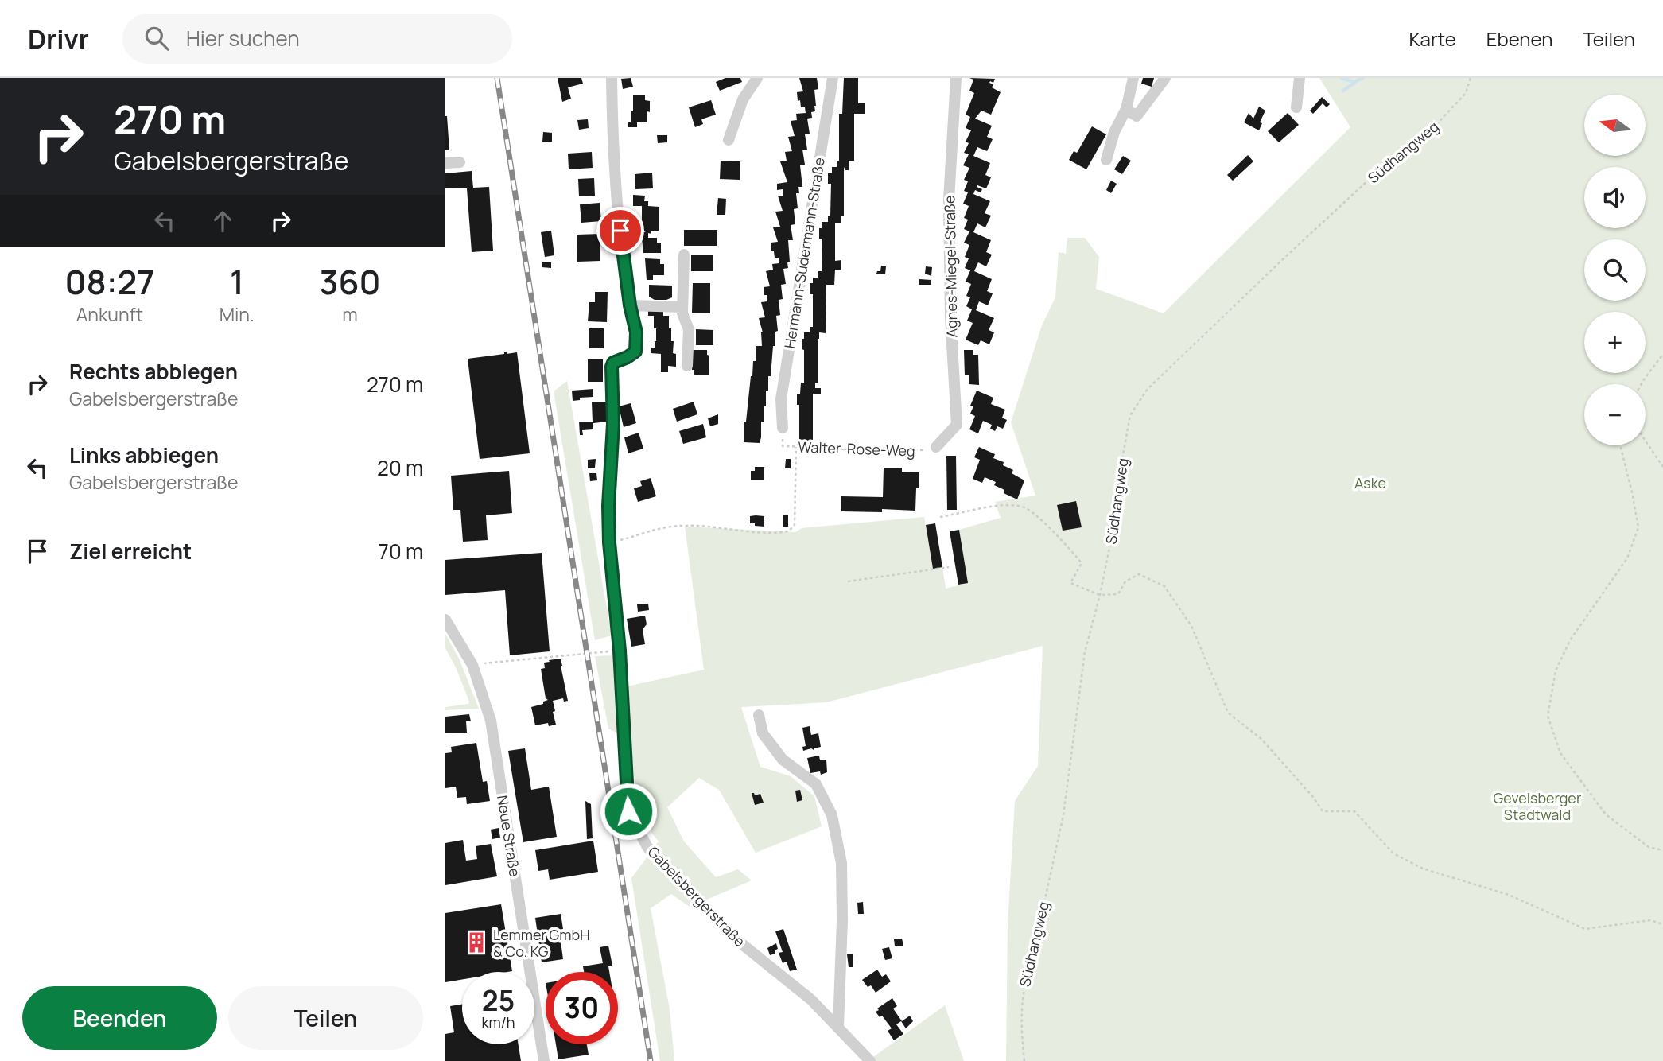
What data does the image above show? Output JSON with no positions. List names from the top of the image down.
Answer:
{
  "streets": {
    "street": [
      "Hermann-Sudermann-Straße",
      "Agnes-Miegel-Straße",
      "Neue Straße",
      "Gabelsbergerstraße"
    ],
    "path": ["Südhangweg", "Walter-Rose-Weg"]
  },
  "crossings": [
    ["Agnes-Miegel-Straße", "Walter-Rose-Weg"]
  ],
  "parks": ["Aske", "Gevelsberger Stadtwald"],
  "places": {
    "building": ["Lemmer GmbH & Co. KG"]
  },
  "north": "left",
  "page": {
    "header": "Drivr",
    "search": "Hier suchen",
    "nav": ["Karte", "Ebenen", "Teilen"],
    "turn": ["270 m", "Gabelsbergerstraße"],
    "map_buttons": ["+", "−"],
    "eta": [
      "08:27",
      "Ankunft",
      "1",
      "Min.",
      "360",
      "m"
    ],
    "list": [
      {
        "name": "Rechts abbiegen",
        "note": "Gabelsbergerstraße",
        "value": "270 m"
      },
      {
        "name": "Links abbiegen",
        "note": "Gabelsbergerstraße",
        "value": "20 m"
      },
      {
        "name": "Ziel erreicht",
        "value": "70 m"
      }
    ],
    "speed": "25 km/h",
    "limit": "30",
    "buttons": ["Beenden", "Teilen"]
  }
}
